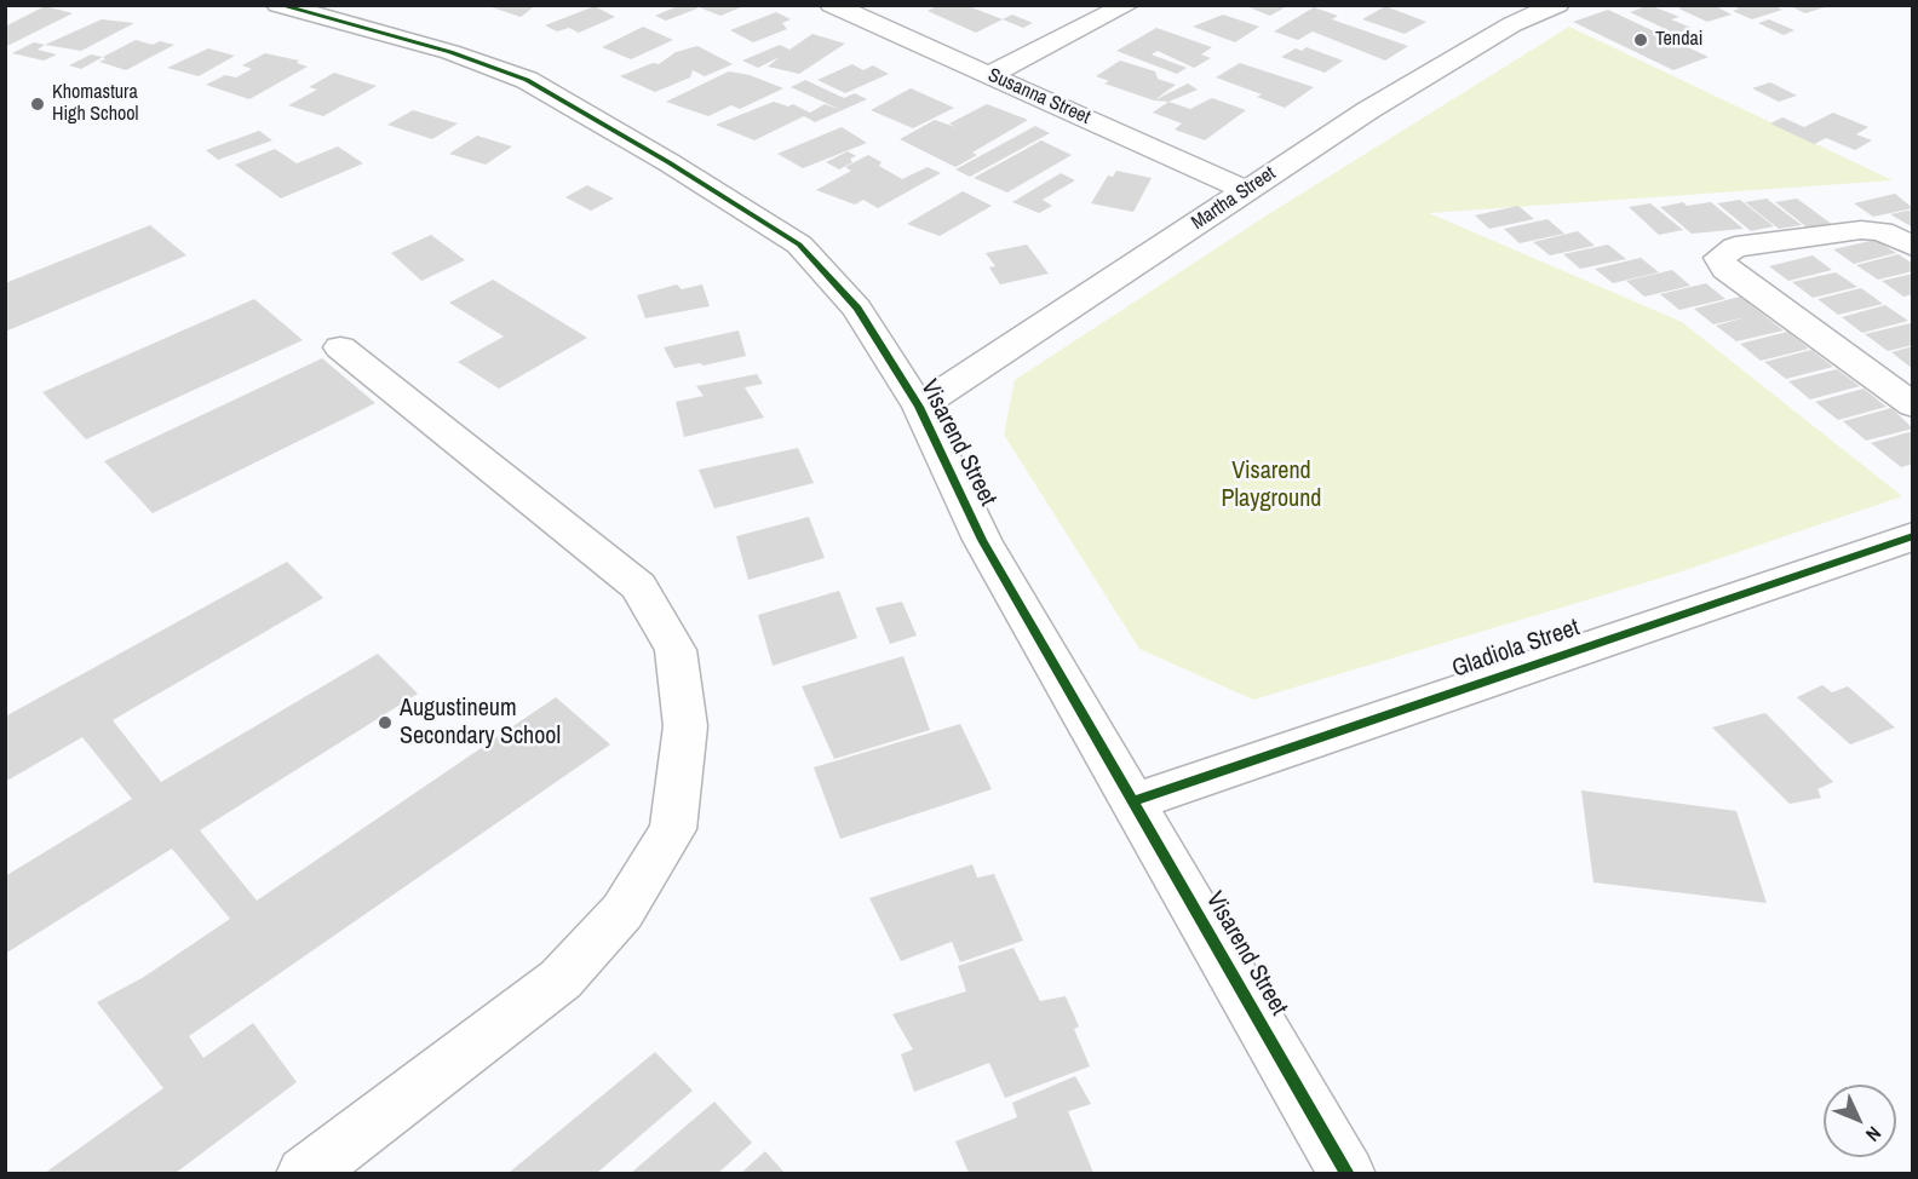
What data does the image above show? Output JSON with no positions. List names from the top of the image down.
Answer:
{
  "streets": {
    "street": [
      "Susanna Street",
      "Martha Street",
      "Visarend Street",
      "Gladiola Street"
    ]
  },
  "crossings": [
    ["Susanna Street", "Martha Street"],
    ["Martha Street", "Visarend Street"],
    ["Visarend Street", "Gladiola Street"]
  ],
  "parks": ["Visarend Playground"],
  "places": ["Tendai", "Khomastura High School", "Augustineum Secondary School"],
  "north": "bottom right"
}
